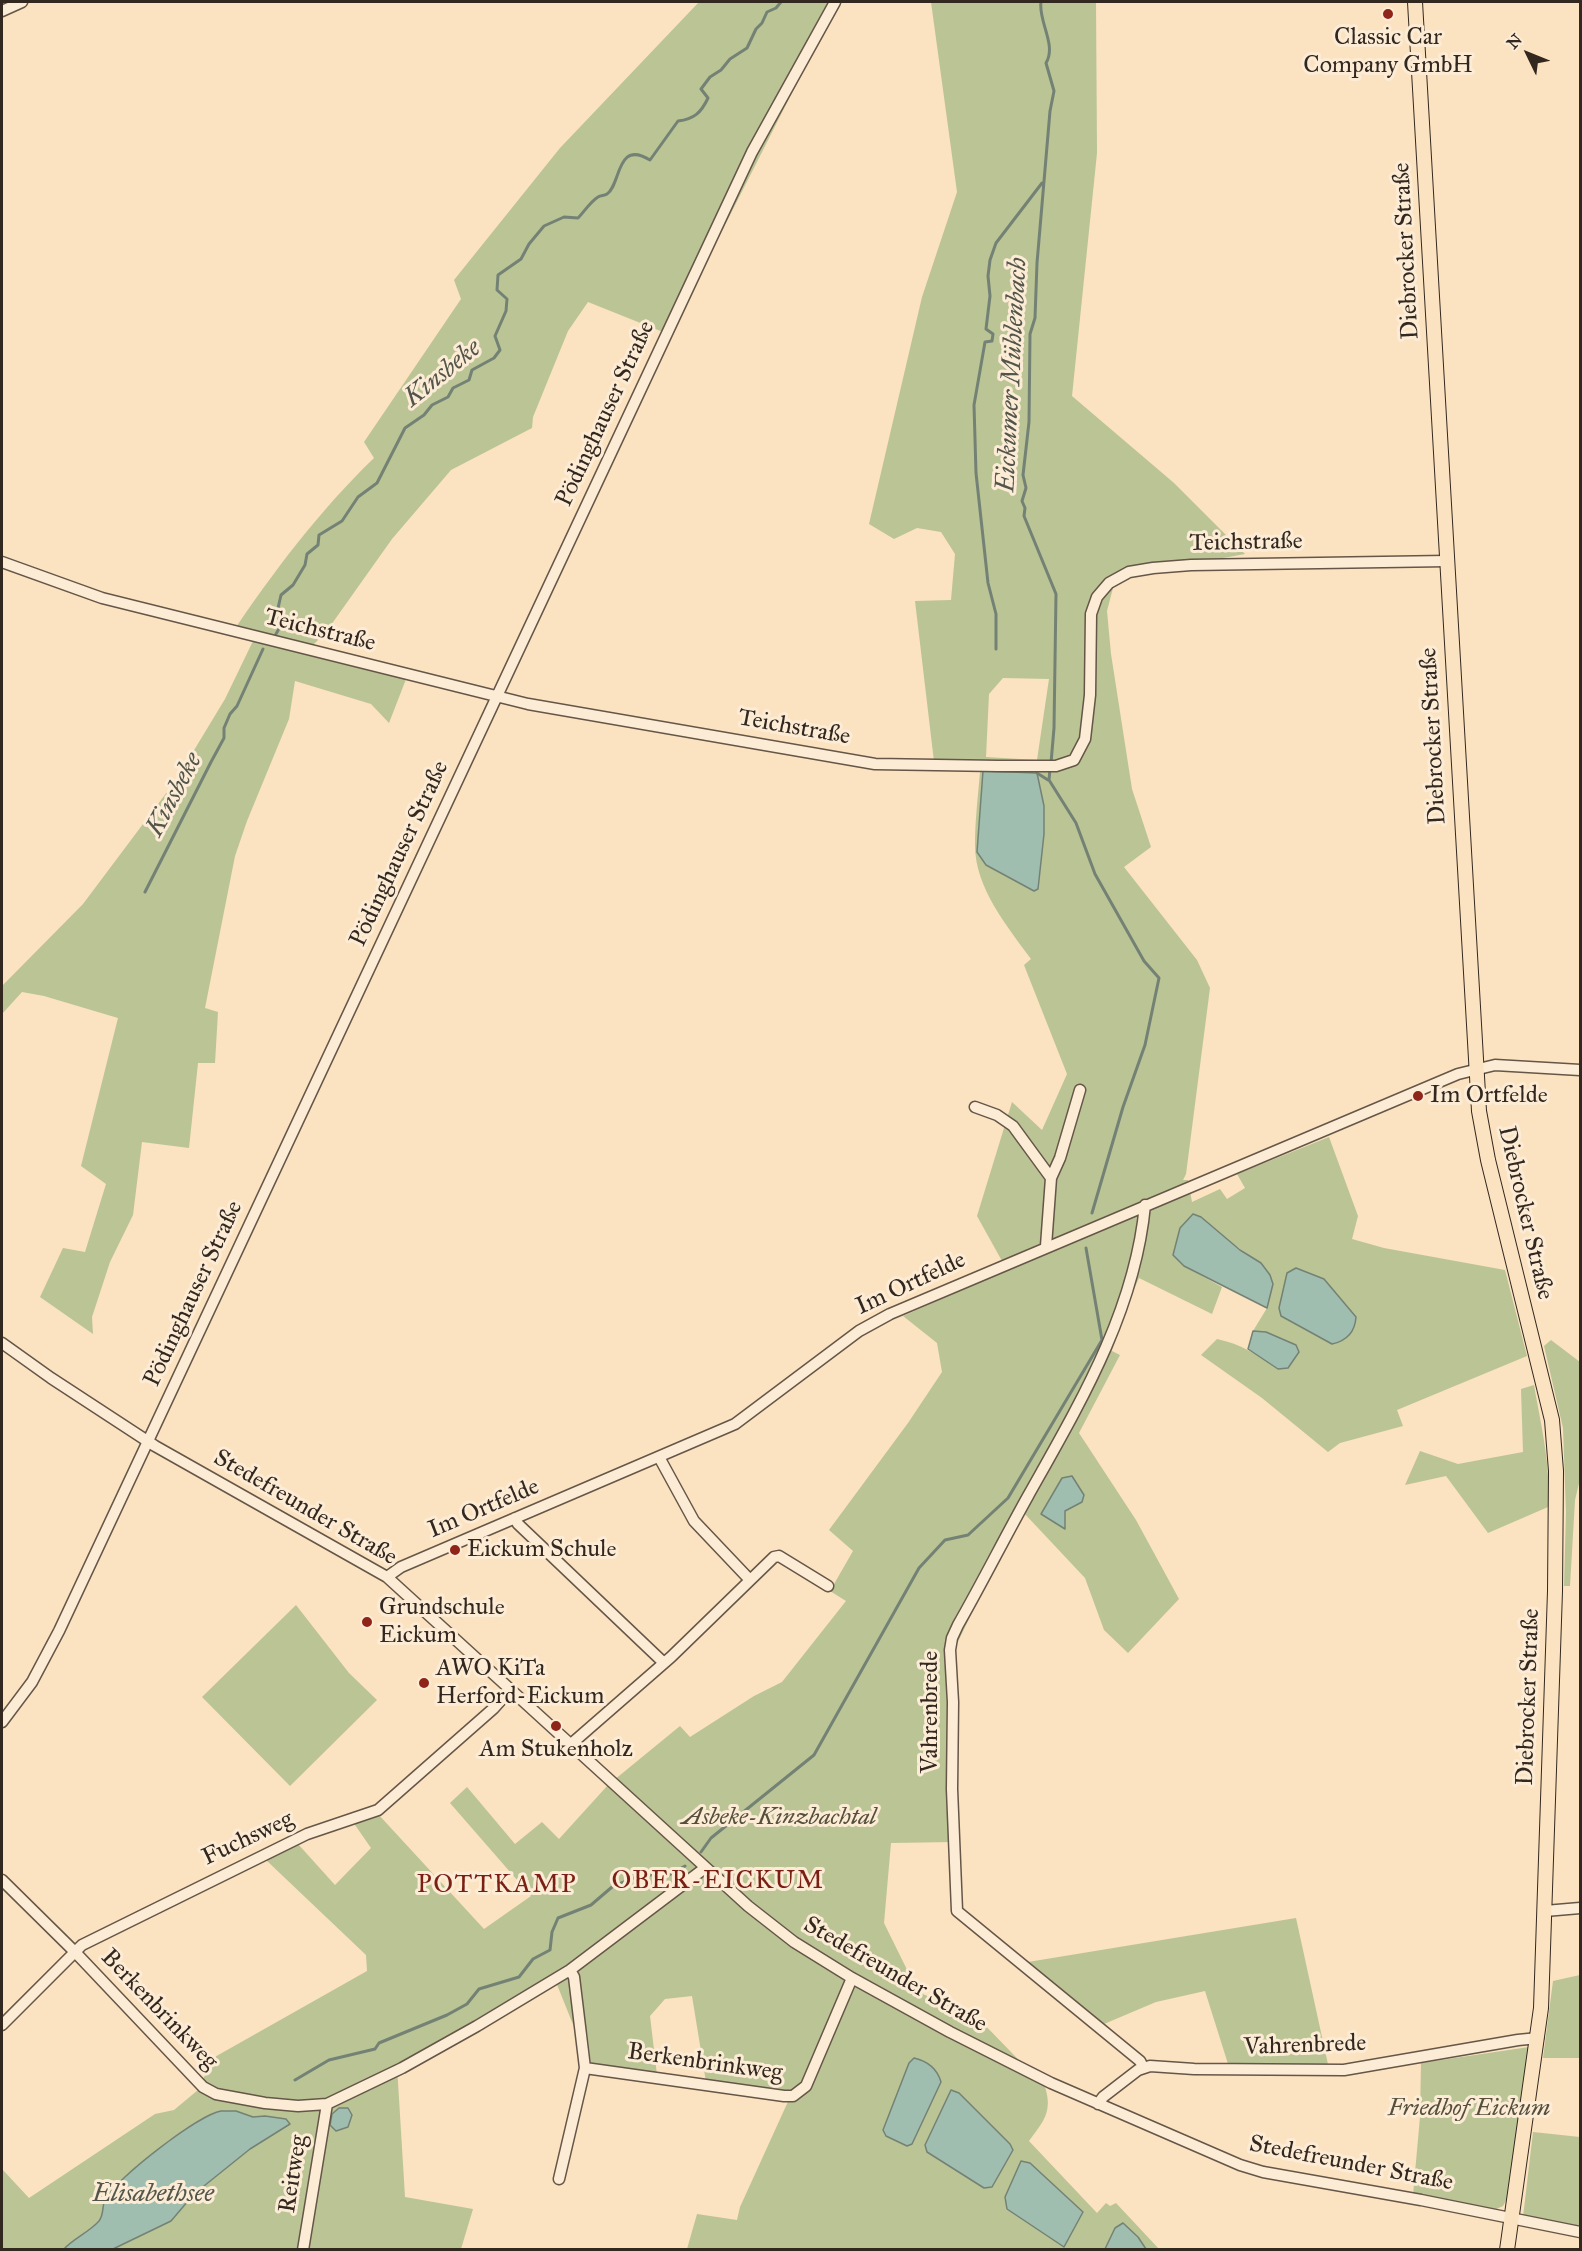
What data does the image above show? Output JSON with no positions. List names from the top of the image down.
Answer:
{
  "streets": {
    "main road": ["Diebrocker Straße"],
    "street": [
      "Pödinghauser Straße",
      "Teichstraße",
      "Im Ortfelde",
      "Stedefreunder Straße",
      "Vahrenbrede",
      "Fuchsweg",
      "Berkenbrinkweg",
      "Reitweg"
    ]
  },
  "crossings": [
    ["Diebrocker Straße", "Teichstraße"],
    ["Diebrocker Straße", "Im Ortfelde"],
    ["Diebrocker Straße", "Stedefreunder Straße"],
    ["Diebrocker Straße", "Vahrenbrede"],
    ["Pödinghauser Straße", "Teichstraße"],
    ["Pödinghauser Straße", "Stedefreunder Straße"],
    ["Im Ortfelde", "Stedefreunder Straße"],
    ["Im Ortfelde", "Vahrenbrede"],
    ["Stedefreunder Straße", "Fuchsweg"],
    ["Stedefreunder Straße", "Berkenbrinkweg"],
    ["Fuchsweg", "Berkenbrinkweg"],
    ["Berkenbrinkweg", "Reitweg"]
  ],
  "districts": ["OBER-EICKUM", "POTTKAMP"],
  "water": ["Kinsbeke", "Eickumer Mühlenbach", "Elisabethsee"],
  "parks": ["Asbeke-Kinzbachtal", "Friedhof Eickum"],
  "places": [
    "Classic Car Company GmbH",
    "Im Ortfelde",
    "Eickum Schule",
    "Grundschule Eickum",
    "AWO KiTa Herford-Eickum",
    "Am Stukenholz"
  ],
  "north": "top left"
}
